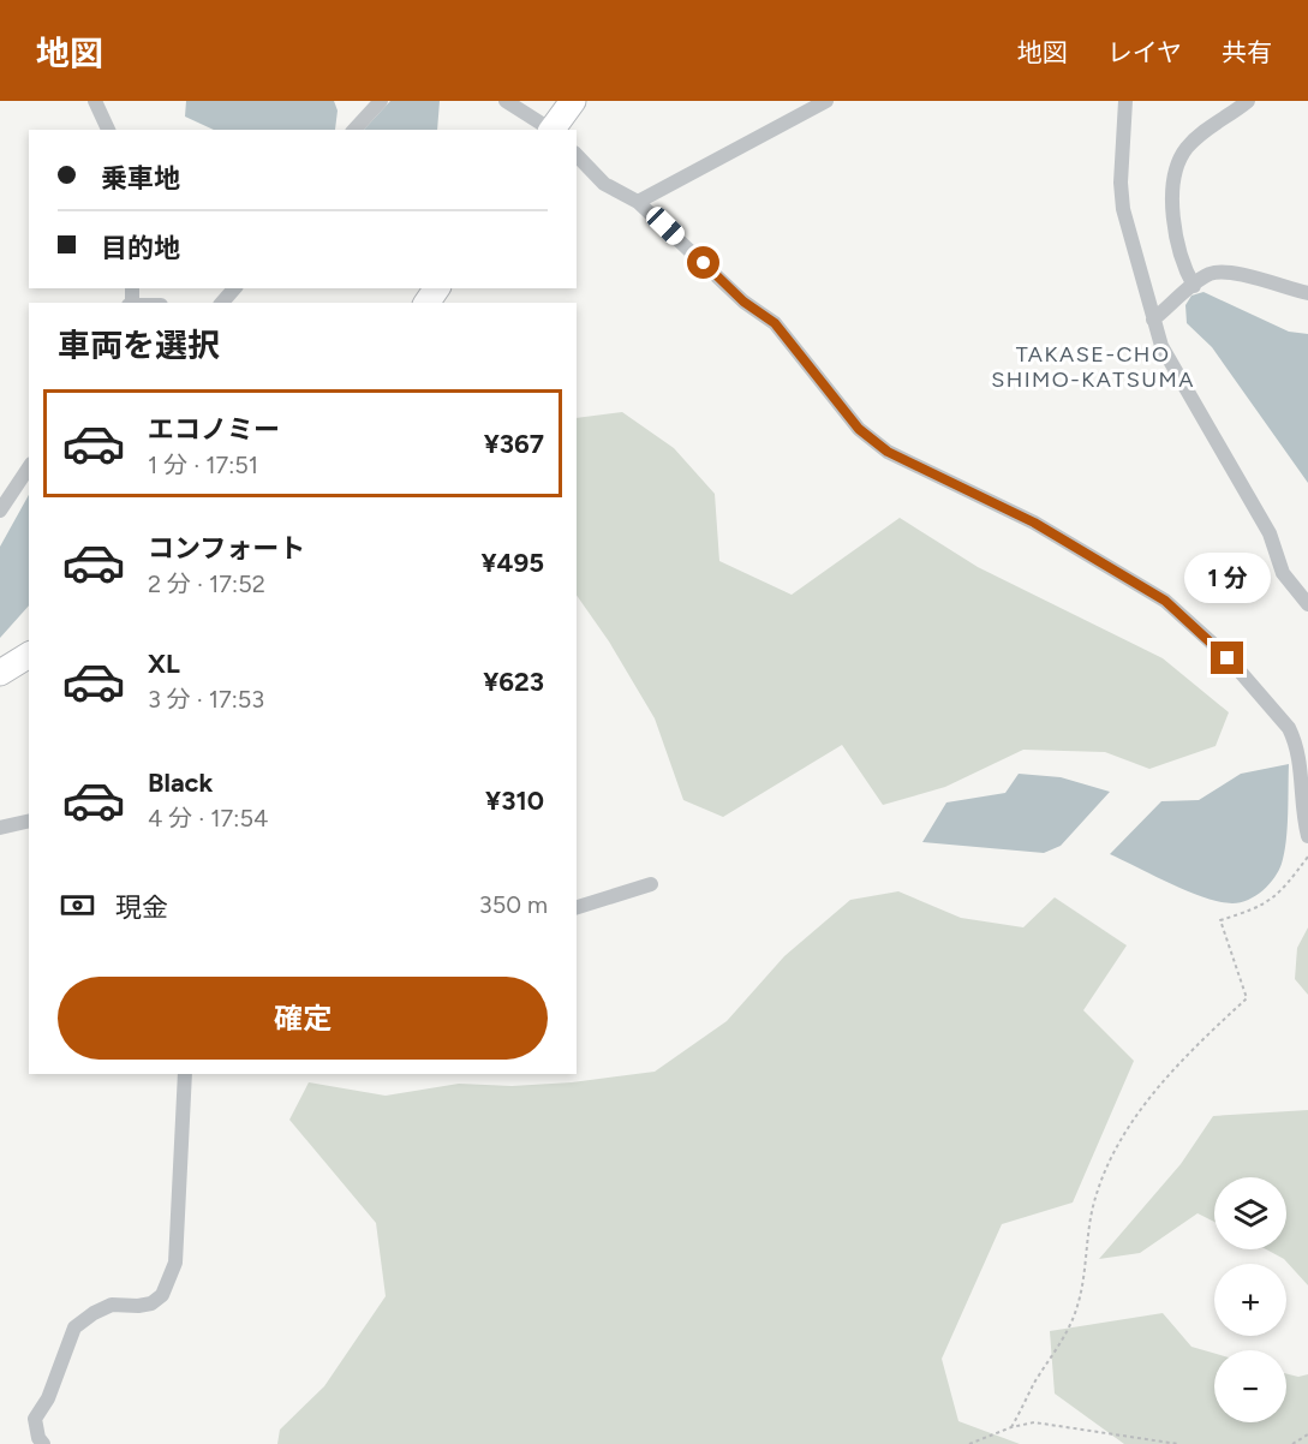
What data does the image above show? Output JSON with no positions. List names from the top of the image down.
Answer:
{
  "districts": ["TAKASE-CHO SHIMO-KATSUMA"],
  "page": {
    "header": "地図",
    "nav": ["地図", "レイヤ", "共有"],
    "banner": ["乗車地", "目的地"],
    "heading": "車両を選択",
    "list": [
      {
        "name": "エコノミー",
        "note": "1 分 · 17:51",
        "value": "¥367"
      },
      {
        "name": "コンフォート",
        "note": "2 分 · 17:52",
        "value": "¥495"
      },
      {
        "name": "XL",
        "note": "3 分 · 17:53",
        "value": "¥623"
      },
      {
        "name": "Black",
        "note": "4 分 · 17:54",
        "value": "¥310"
      }
    ],
    "bubble": "1 分",
    "pay": ["現金", "350 m"],
    "buttons": "確定",
    "map_buttons": ["+", "−"]
  }
}
